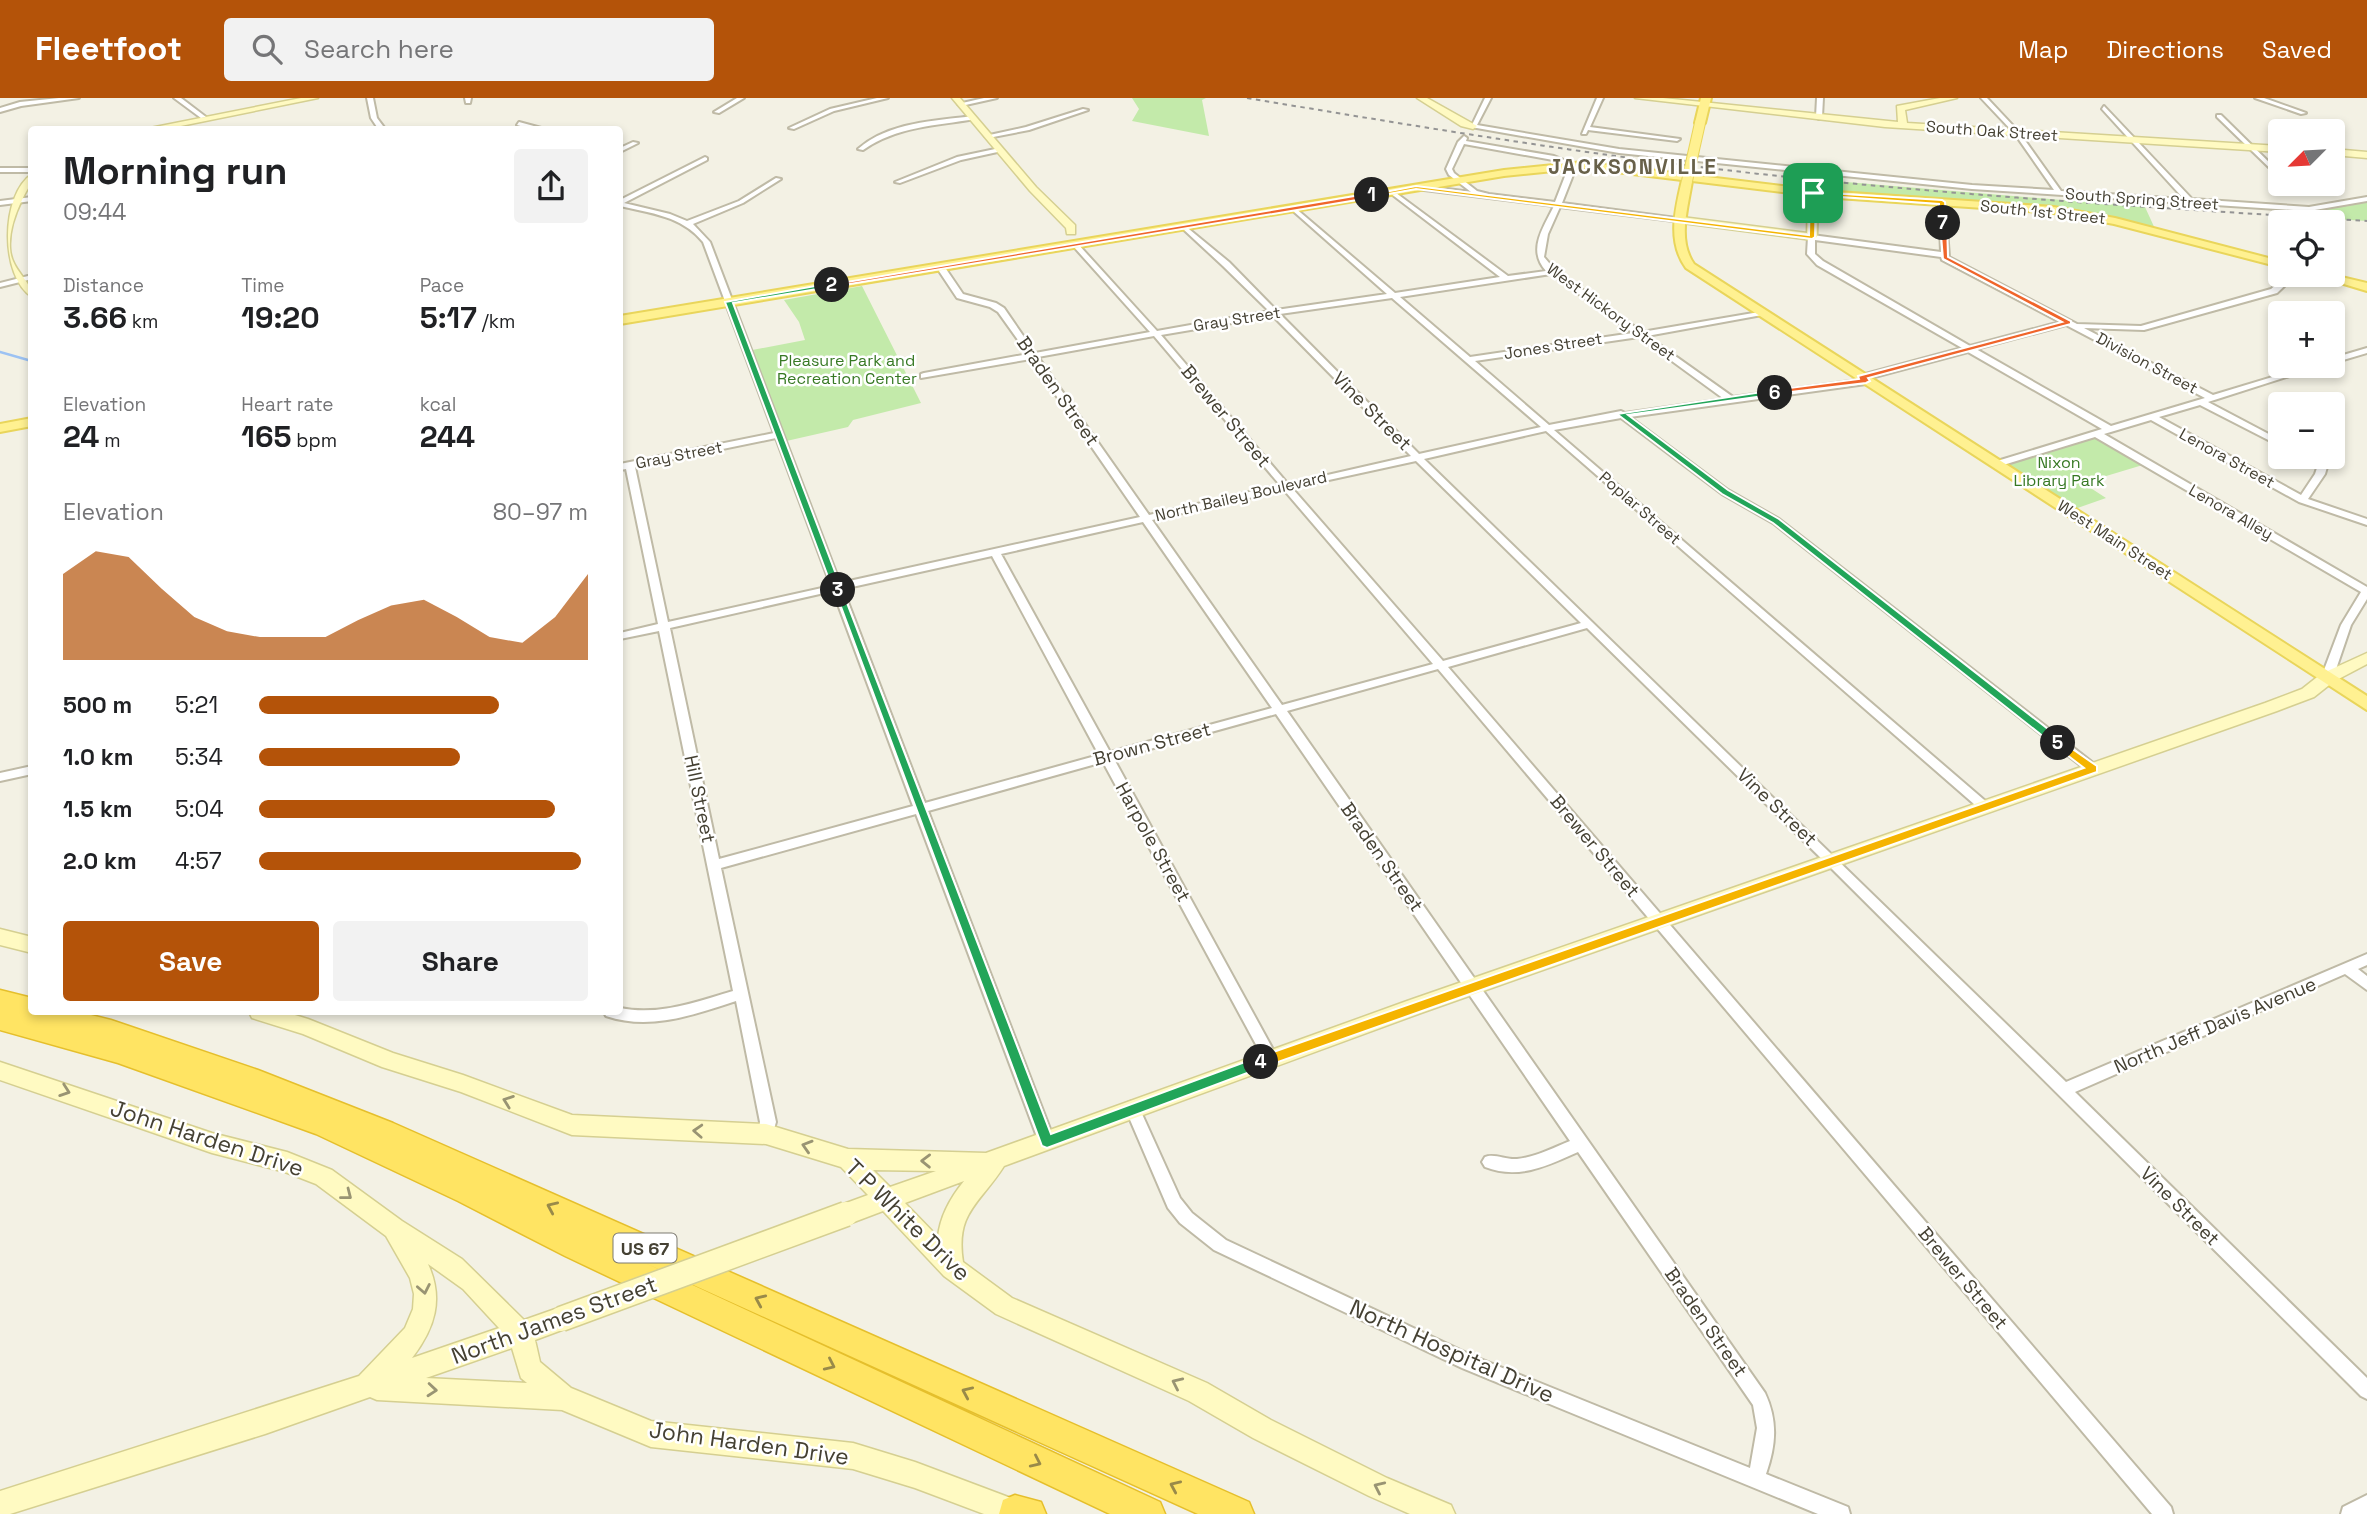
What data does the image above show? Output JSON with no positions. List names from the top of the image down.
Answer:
{
  "streets": {
    "highway": ["US 67"],
    "main road": ["South 1st Street", "West Main Street"],
    "street": [
      "South Oak Street",
      "South Spring Street",
      "West Hickory Street",
      "Gray Street",
      "Jones Street",
      "Division Street",
      "Braden Street",
      "Vine Street",
      "Brewer Street",
      "Lenora Street",
      "North Bailey Boulevard",
      "Poplar Street",
      "Lenora Alley",
      "Brown Street",
      "Hill Street",
      "Harpole Street",
      "North Jeff Davis Avenue",
      "John Harden Drive",
      "T P White Drive",
      "North James Street",
      "North Hospital Drive"
    ]
  },
  "crossings": [
    ["South Oak Street", "West Main Street"],
    ["South 1st Street", "West Hickory Street"],
    ["South 1st Street", "Braden Street"],
    ["South 1st Street", "Vine Street"],
    ["South 1st Street", "Brewer Street"],
    ["South 1st Street", "Poplar Street"],
    ["West Hickory Street", "Gray Street"],
    ["West Hickory Street", "Jones Street"],
    ["West Hickory Street", "North Bailey Boulevard"],
    ["Gray Street", "Braden Street"],
    ["Gray Street", "Vine Street"],
    ["Gray Street", "Brewer Street"],
    ["Gray Street", "Poplar Street"],
    ["Gray Street", "Hill Street"],
    ["Jones Street", "Poplar Street"],
    ["Jones Street", "West Main Street"],
    ["Division Street", "North Bailey Boulevard"],
    ["Braden Street", "North Bailey Boulevard"],
    ["Braden Street", "Brown Street"],
    ["Braden Street", "North James Street"],
    ["Braden Street", "North Hospital Drive"],
    ["Vine Street", "North Bailey Boulevard"],
    ["Vine Street", "Brown Street"],
    ["Vine Street", "North Jeff Davis Avenue"],
    ["Vine Street", "North James Street"],
    ["Brewer Street", "North Bailey Boulevard"],
    ["Brewer Street", "Brown Street"],
    ["Brewer Street", "North James Street"],
    ["North Bailey Boulevard", "Poplar Street"],
    ["North Bailey Boulevard", "West Main Street"],
    ["North Bailey Boulevard", "Hill Street"],
    ["North Bailey Boulevard", "Harpole Street"],
    ["Poplar Street", "North James Street"],
    ["West Main Street", "North James Street"],
    ["Brown Street", "Hill Street"],
    ["Brown Street", "Harpole Street"],
    ["Hill Street", "T P White Drive"],
    ["Harpole Street", "North James Street"],
    ["John Harden Drive", "North James Street"],
    ["T P White Drive", "North James Street"],
    ["North James Street", "North Hospital Drive"]
  ],
  "one_way": ["John Harden Drive", "T P White Drive"],
  "districts": ["JACKSONVILLE"],
  "parks": ["Pleasure Park and Recreation Center", "Nixon Library Park"],
  "north": "bottom left",
  "page": {
    "header": "Fleetfoot",
    "search": "Search here",
    "nav": ["Map", "Directions", "Saved"],
    "map_buttons": ["+", "−"],
    "heading": ["Morning run", "09:44"],
    "pins": [
      "1",
      "7",
      "2",
      "6",
      "3",
      "5",
      "4"
    ],
    "stats": [
      ["Distance", "3.66 km"],
      ["Time", "19:20"],
      ["Pace", "5:17 /km"],
      ["Elevation", "24 m"],
      ["Heart rate", "165 bpm"],
      ["kcal", "244"]
    ],
    "chart": ["Elevation", "80–97 m"],
    "list": [
      {
        "name": "500 m",
        "note": "5:21"
      },
      {
        "name": "1.0 km",
        "note": "5:34"
      },
      {
        "name": "1.5 km",
        "note": "5:04"
      },
      {
        "name": "2.0 km",
        "note": "4:57"
      }
    ],
    "buttons": ["Save", "Share"]
  }
}
